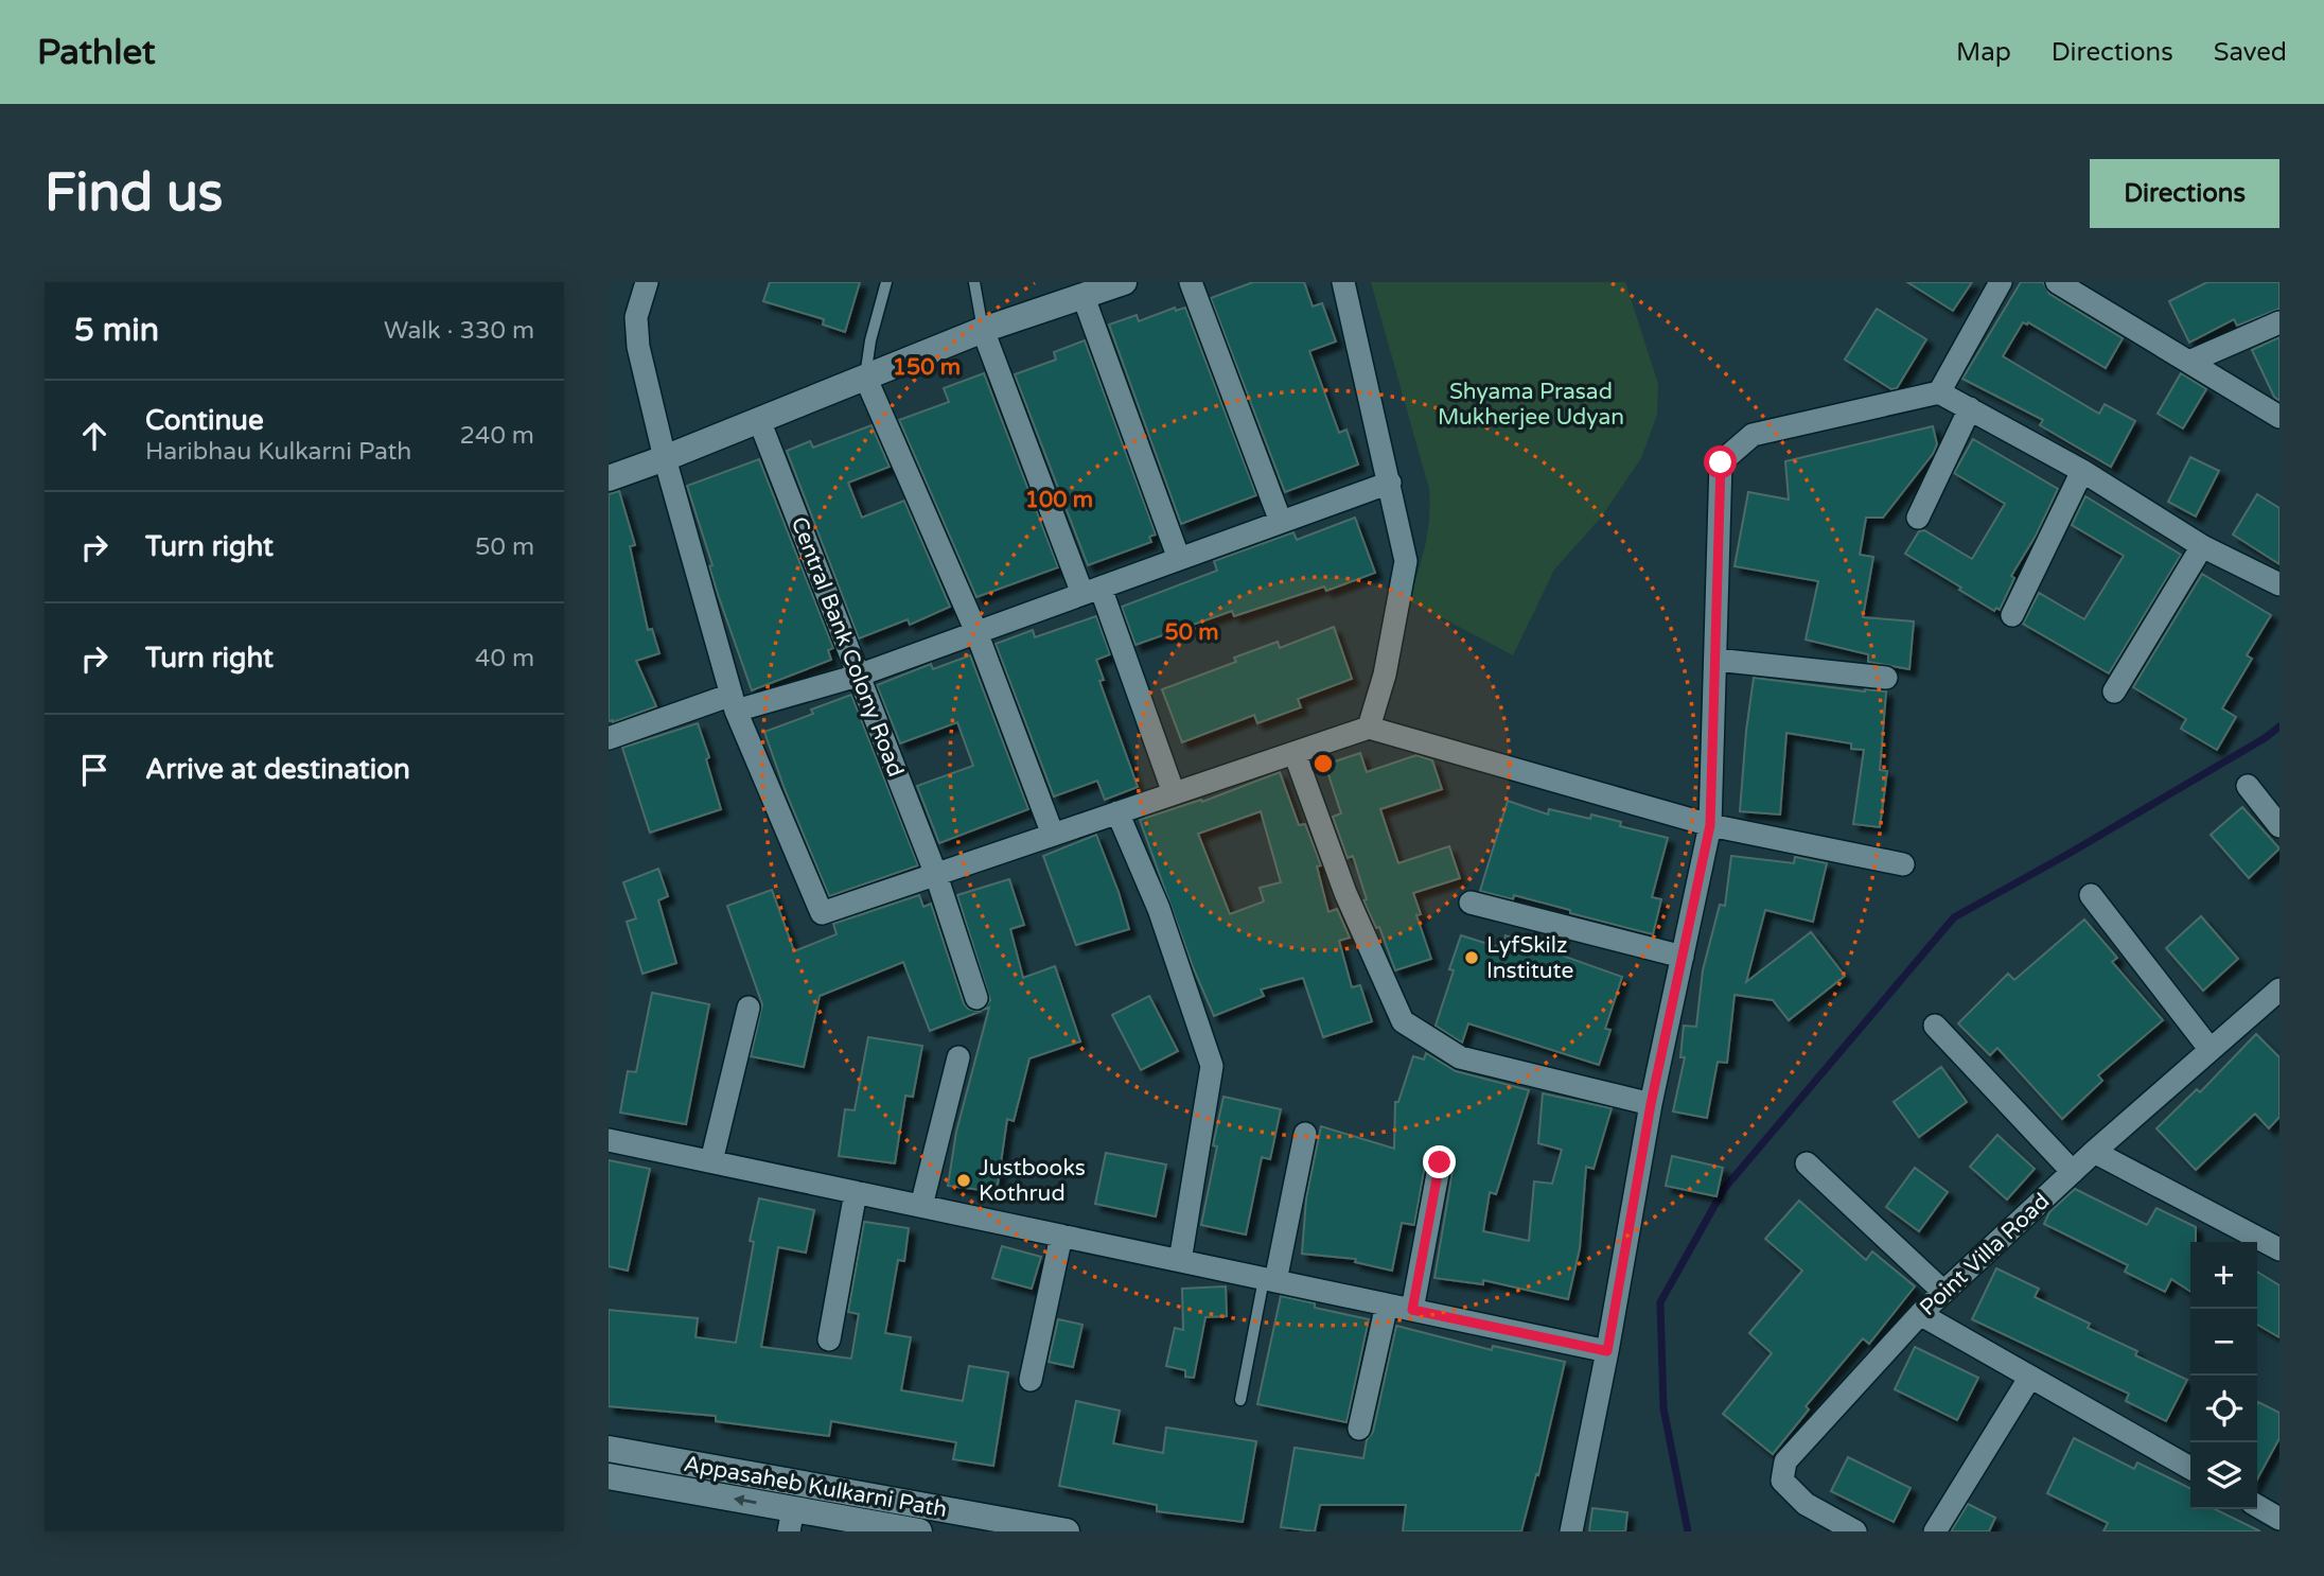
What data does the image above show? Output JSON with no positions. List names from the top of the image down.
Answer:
{
  "streets": {
    "street": ["Central Bank Colony Road", "Point Villa Road", "Appasaheb Kulkarni Path"]
  },
  "parks": ["Shyama Prasad Mukherjee Udyan"],
  "places": ["LyfSkilz Institute", "Justbooks Kothrud"],
  "page": {
    "header": "Pathlet",
    "nav": ["Map", "Directions", "Saved"],
    "buttons": "Directions",
    "title": "Find us",
    "heading": ["5 min", "Walk · 330 m"],
    "list": [
      ["Continue", "Haribhau Kulkarni Path", "240 m"],
      ["Turn right", "50 m"],
      ["Turn right", "40 m"],
      "Arrive at destination"
    ],
    "map_buttons": ["+", "−"]
  },
  "rings": ["150 m", "100 m", "50 m"]
}
